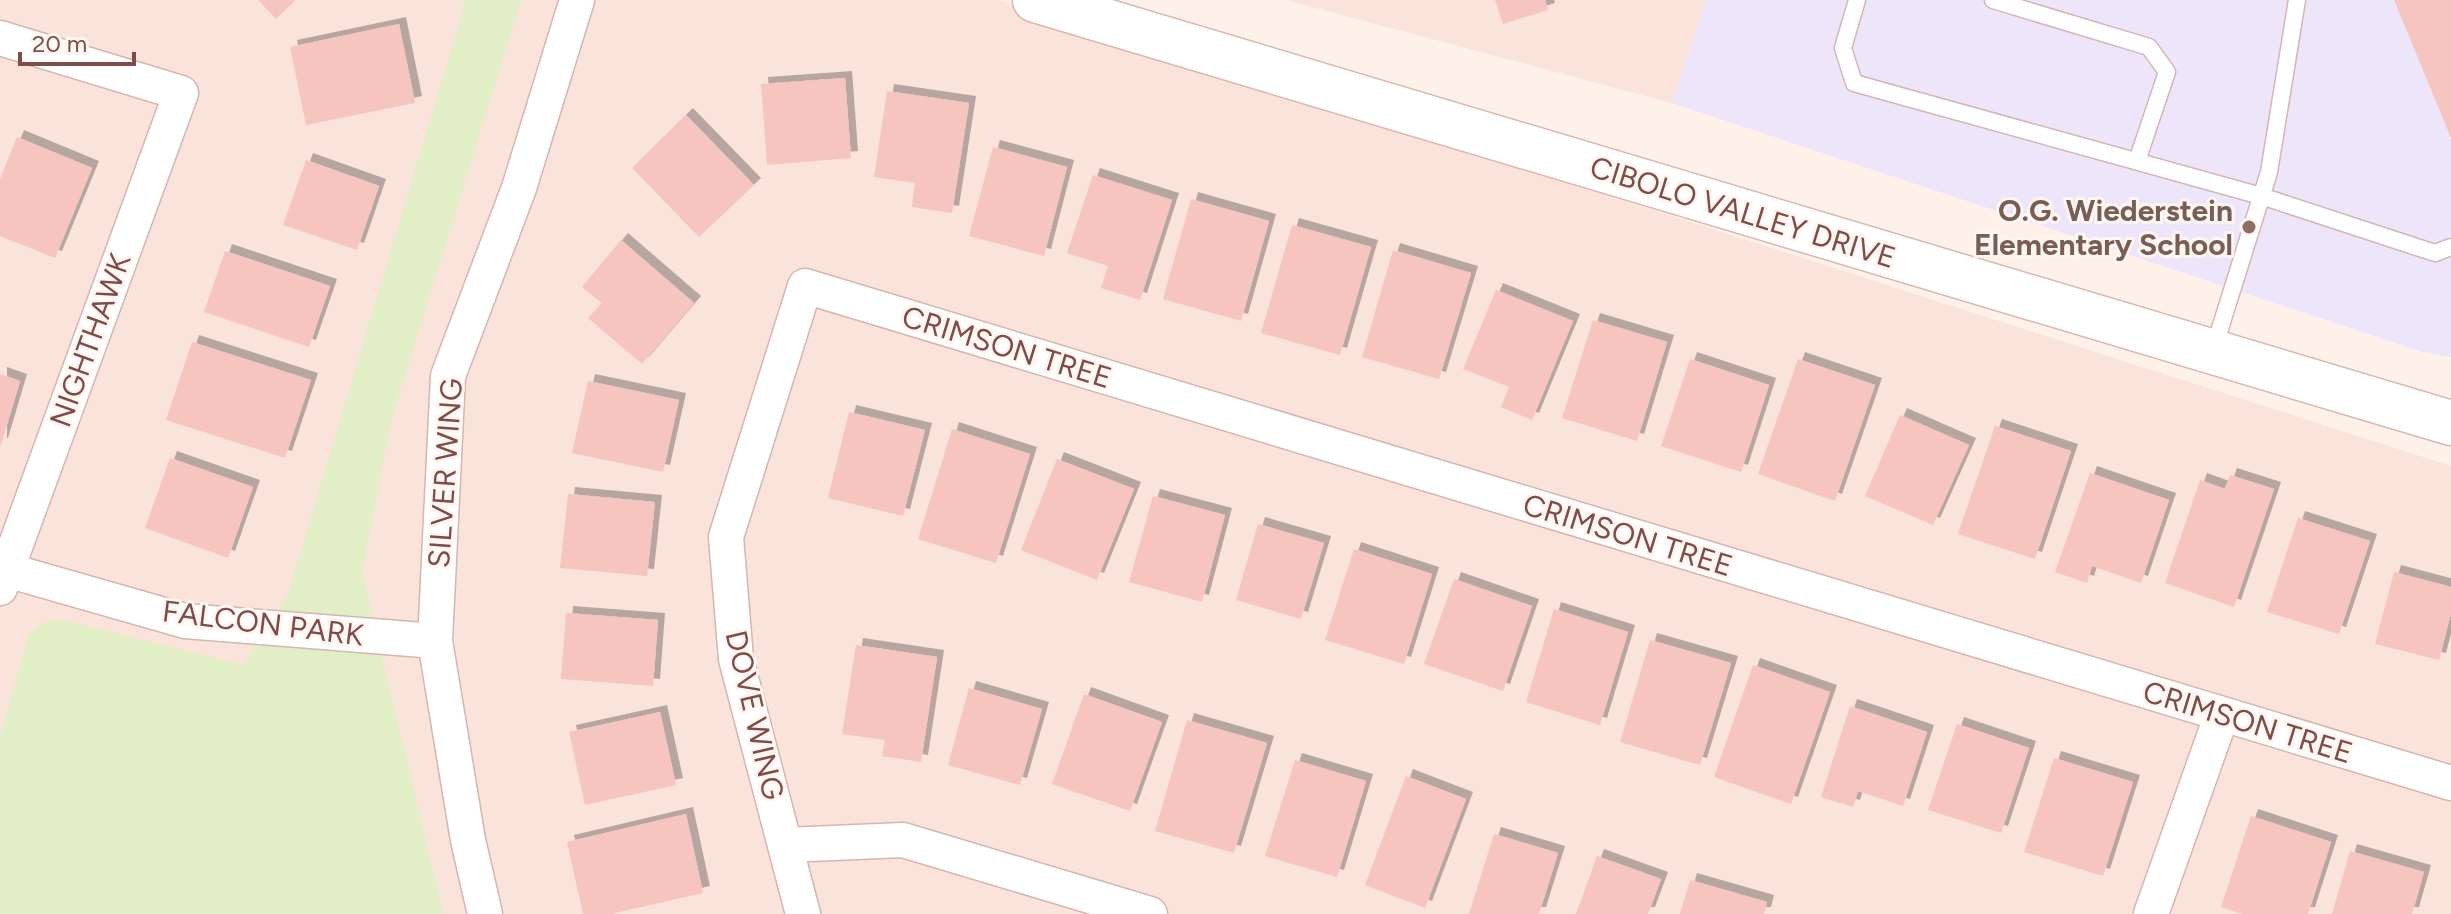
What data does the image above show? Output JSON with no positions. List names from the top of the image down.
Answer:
{
  "streets": {
    "main road": ["CIBOLO VALLEY DRIVE"],
    "street": [
      "NIGHTHAWK",
      "CRIMSON TREE",
      "SILVER WING",
      "FALCON PARK",
      "DOVE WING"
    ]
  },
  "crossings": [
    ["NIGHTHAWK", "FALCON PARK"],
    ["CRIMSON TREE", "DOVE WING"],
    ["SILVER WING", "FALCON PARK"]
  ],
  "places": ["O.G. Wiederstein Elementary School"],
  "scale_bar": "20 m"
}
